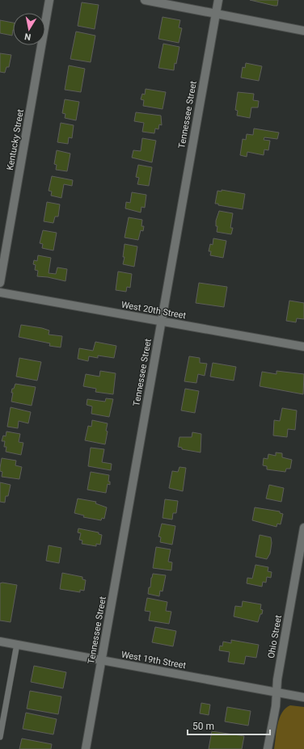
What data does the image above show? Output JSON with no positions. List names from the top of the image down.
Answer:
{
  "streets": {
    "street": [
      "Tennessee Street",
      "Kentucky Street",
      "West 20th Street",
      "Ohio Street",
      "West 19th Street"
    ]
  },
  "crossings": [
    ["Tennessee Street", "West 20th Street"],
    ["Tennessee Street", "West 19th Street"],
    ["Ohio Street", "West 19th Street"]
  ],
  "scale_bar": "50 m",
  "north": "bottom"
}
